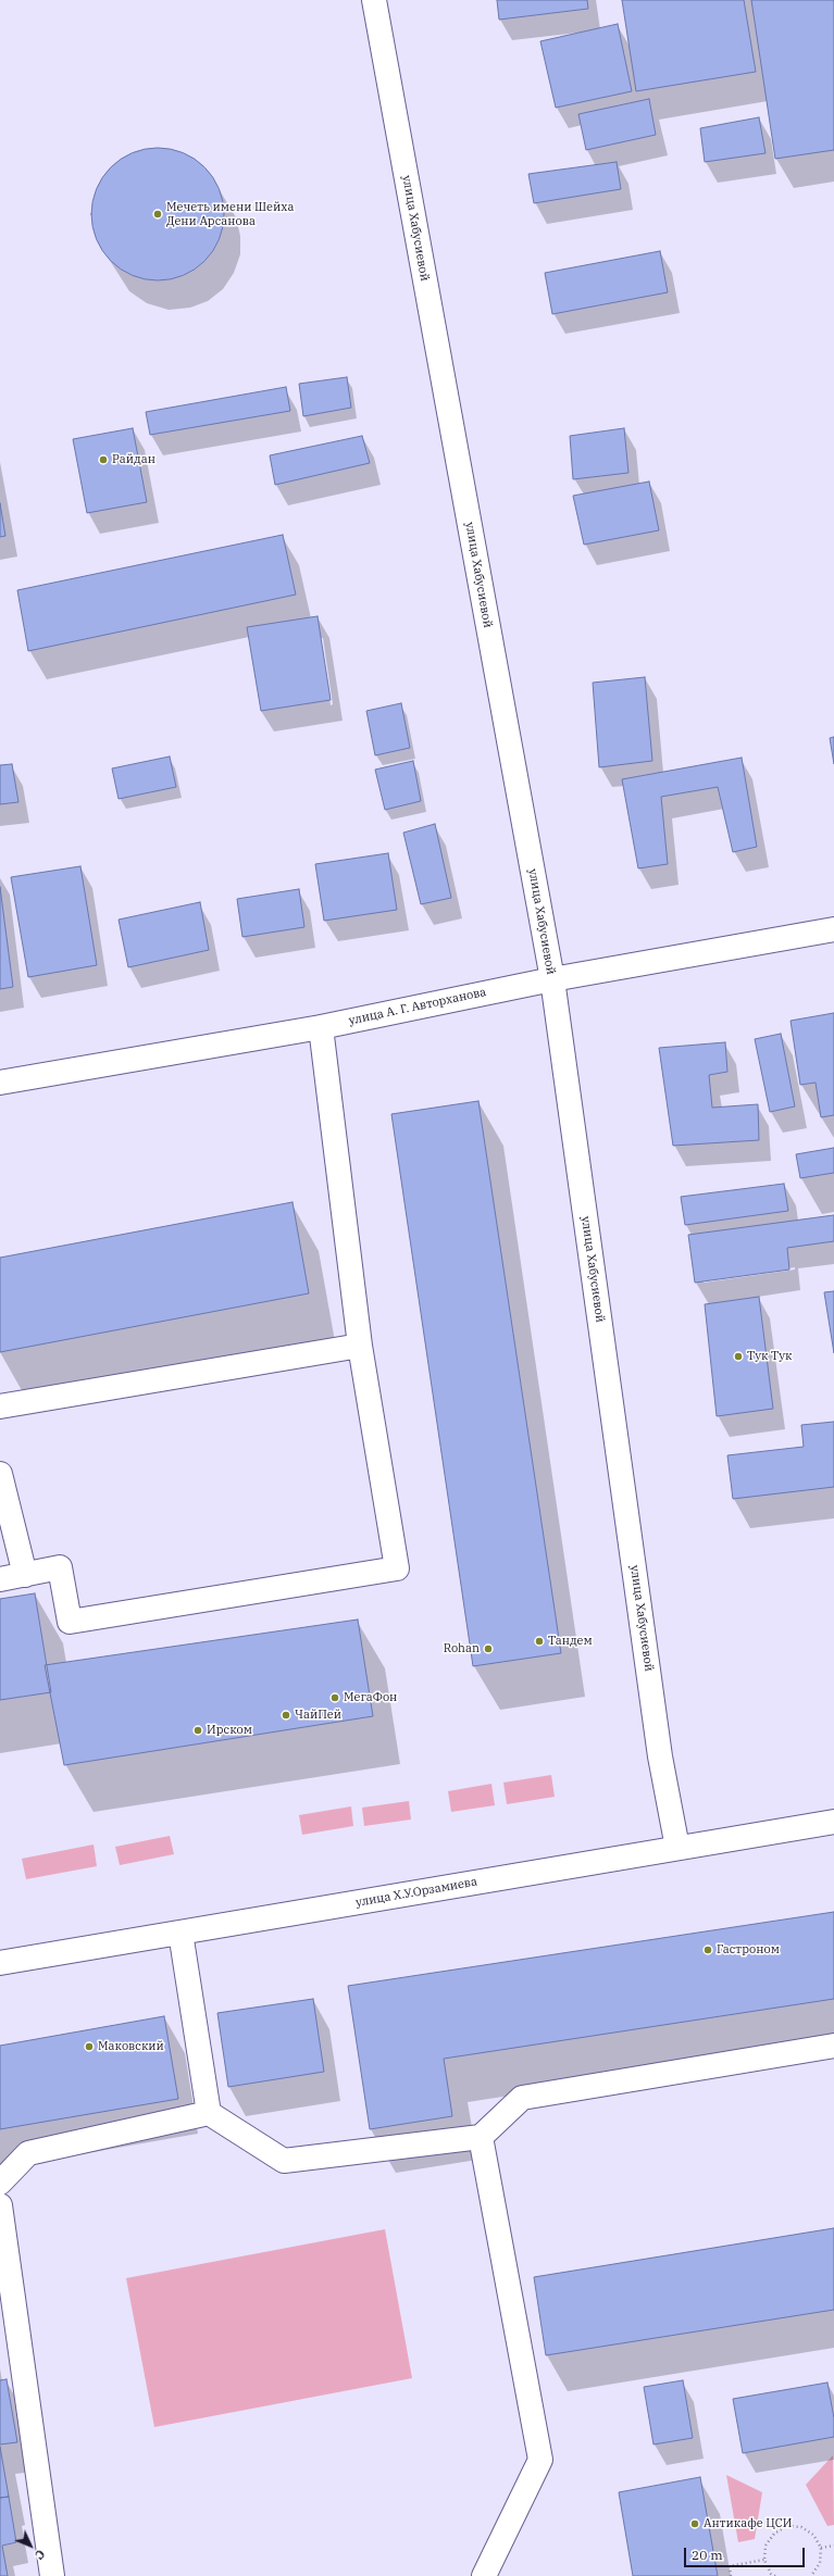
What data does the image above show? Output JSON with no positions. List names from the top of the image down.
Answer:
{
  "streets": {
    "street": ["улица Хабусиевой", "улица А. Г. Авторханова", "улица Х.У.Орзамиева"]
  },
  "crossings": [
    ["улица Хабусиевой", "улица А. Г. Авторханова"],
    ["улица Хабусиевой", "улица Х.У.Орзамиева"]
  ],
  "places": [
    "Мечеть имени Шейха Дени Арсанова",
    "Райдан",
    "Тук Тук",
    "Тандем",
    "Rohan",
    "МегаФон",
    "ЧайПей",
    "Ирском",
    "Гастроном",
    "Маковский",
    "Антикафе ЦСИ"
  ],
  "scale_bar": "20 m",
  "north": "bottom right"
}
